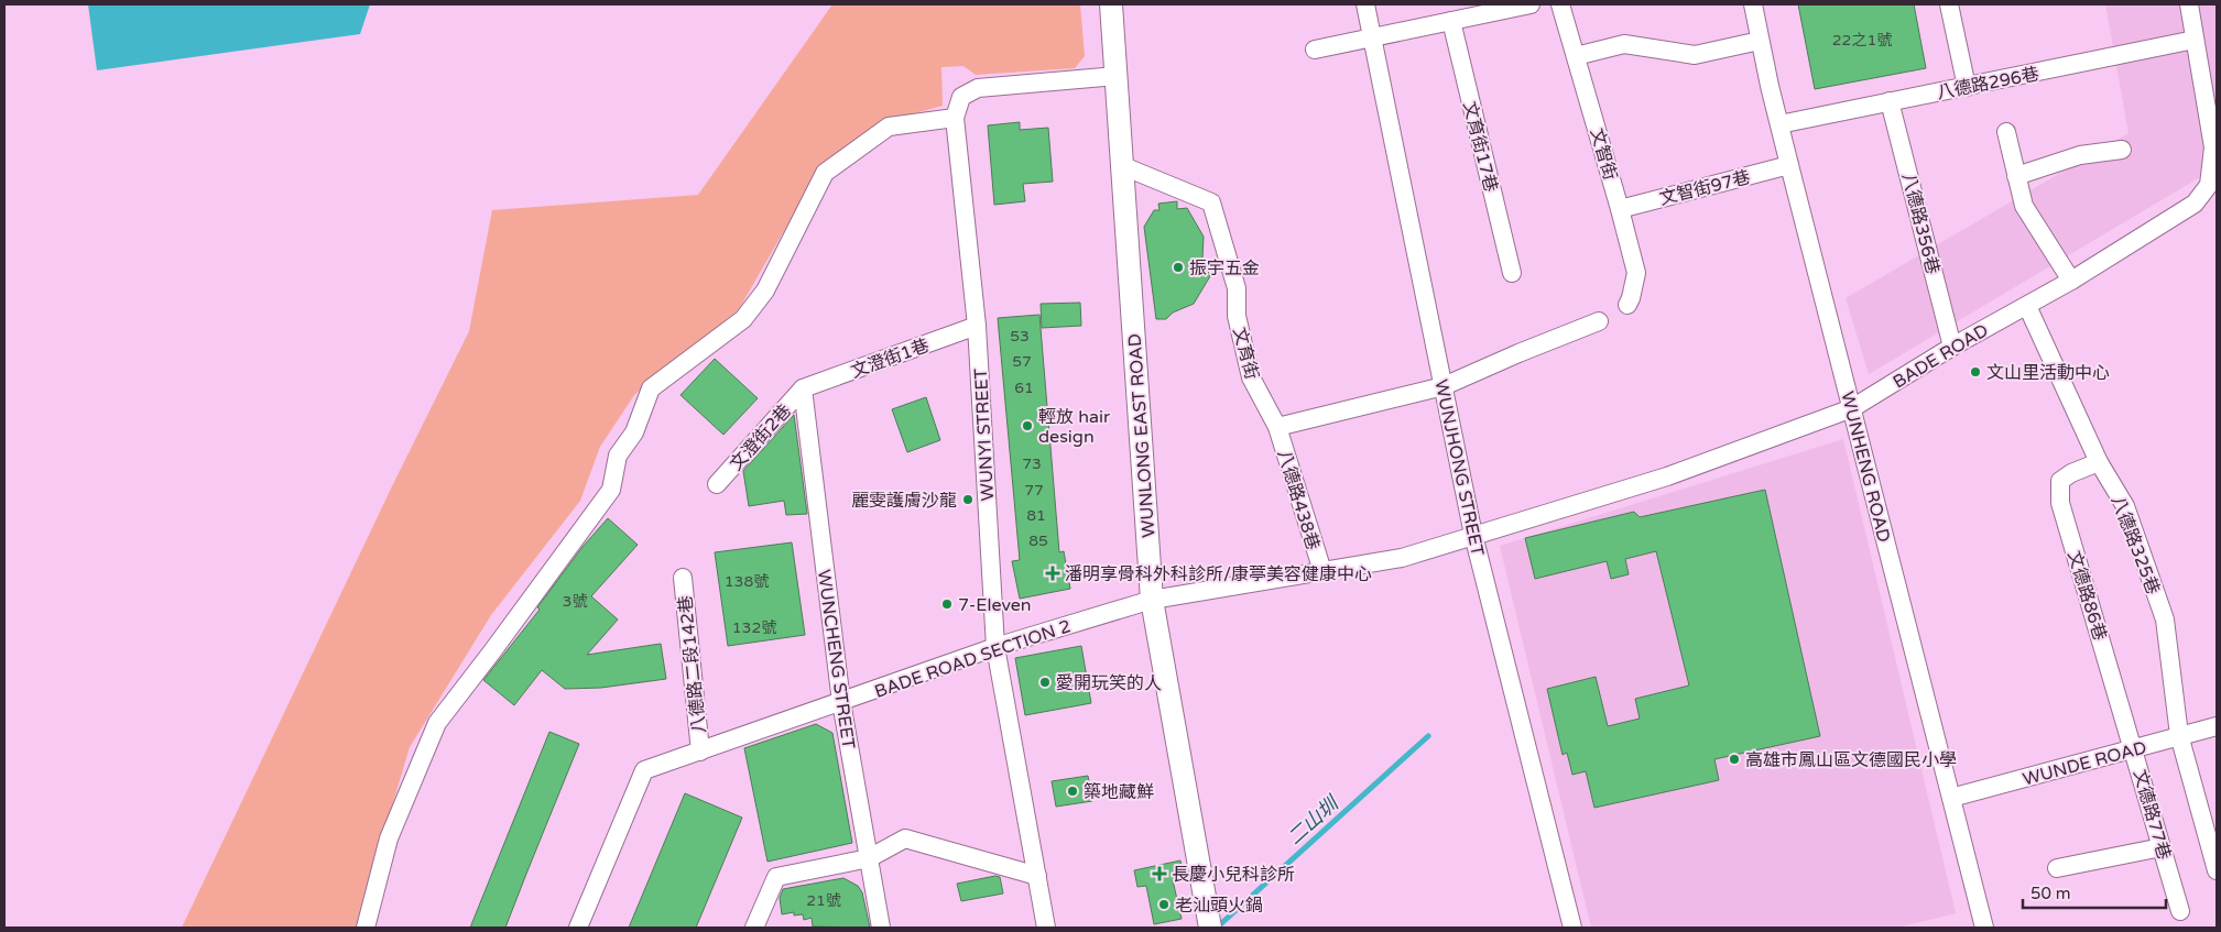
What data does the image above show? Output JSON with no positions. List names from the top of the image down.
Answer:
{
  "streets": {
    "street": [
      "八德路296巷",
      "文育街17巷",
      "文智街",
      "文智街97巷",
      "八德路356巷",
      "文育街",
      "BADE ROAD",
      "文澄街1巷",
      "WUNYI STREET",
      "WUNLONG EAST ROAD",
      "文澄街2巷",
      "WUNHENG ROAD",
      "WUNJHONG STREET",
      "八德路438巷",
      "八德路325巷",
      "文德路86巷",
      "BADE ROAD SECTION 2",
      "WUNCHENG STREET",
      "八德路二段142巷",
      "WUNDE ROAD",
      "文德路77巷"
    ]
  },
  "crossings": [
    ["八德路296巷", "八德路356巷"],
    ["八德路296巷", "BADE ROAD"],
    ["八德路296巷", "WUNHENG ROAD"],
    ["文智街", "文智街97巷"],
    ["文智街97巷", "WUNHENG ROAD"],
    ["八德路356巷", "BADE ROAD"],
    ["文育街", "WUNLONG EAST ROAD"],
    ["文育街", "八德路438巷"],
    ["BADE ROAD", "WUNHENG ROAD"],
    ["BADE ROAD", "WUNJHONG STREET"],
    ["BADE ROAD", "八德路325巷"],
    ["BADE ROAD", "BADE ROAD SECTION 2"],
    ["文澄街1巷", "WUNYI STREET"],
    ["文澄街1巷", "文澄街2巷"],
    ["文澄街1巷", "WUNCHENG STREET"],
    ["WUNYI STREET", "BADE ROAD SECTION 2"],
    ["WUNLONG EAST ROAD", "BADE ROAD SECTION 2"],
    ["文澄街2巷", "WUNCHENG STREET"],
    ["WUNHENG ROAD", "WUNDE ROAD"],
    ["WUNJHONG STREET", "BADE ROAD SECTION 2"],
    ["八德路438巷", "BADE ROAD SECTION 2"],
    ["八德路325巷", "文德路86巷"],
    ["八德路325巷", "WUNDE ROAD"],
    ["文德路86巷", "WUNDE ROAD"],
    ["文德路86巷", "文德路77巷"],
    ["BADE ROAD SECTION 2", "WUNCHENG STREET"],
    ["BADE ROAD SECTION 2", "八德路二段142巷"],
    ["WUNDE ROAD", "文德路77巷"]
  ],
  "water": ["二山圳"],
  "places": {
    "other": [
      "振宇五金",
      "文山里活動中心",
      "輕放 hair design",
      "麗雯護膚沙龍",
      "7-Eleven",
      "愛開玩笑的人",
      "高雄市鳳山區文德國民小學",
      "築地藏鮮",
      "老汕頭火鍋"
    ],
    "health": ["潘明享骨科外科診所/康葶美容健康中心", "長慶小兒科診所"]
  },
  "house_numbers": [
    "22之1號",
    "53",
    "57",
    "61",
    "73",
    "77",
    "81",
    "85",
    "138號",
    "3號",
    "132號",
    "21號"
  ],
  "scale_bar": "50 m"
}
